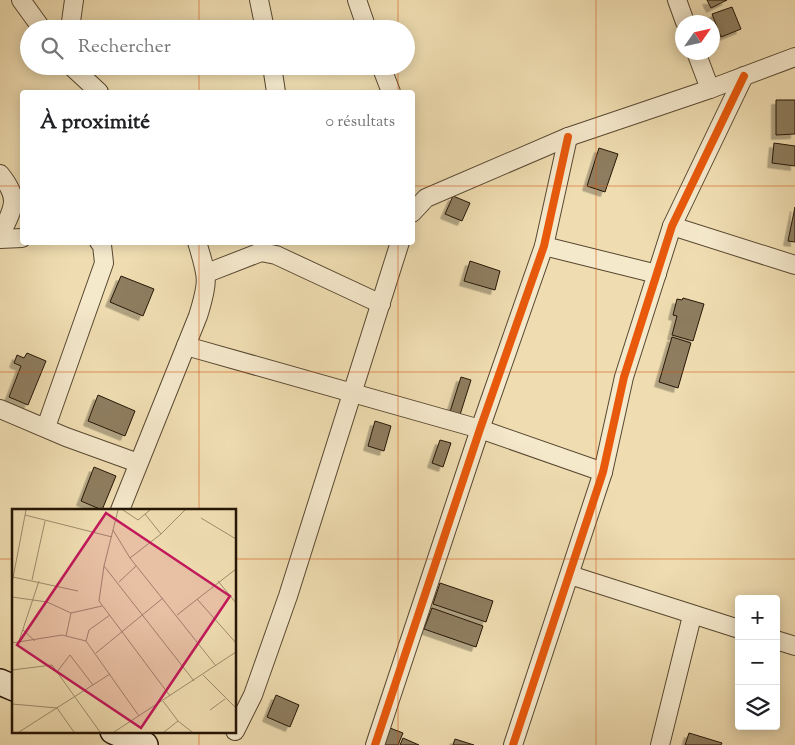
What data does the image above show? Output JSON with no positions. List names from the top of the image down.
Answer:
{
  "north": "top right",
  "page": {
    "search": "Rechercher",
    "heading": ["À proximité", "0 résultats"],
    "map_buttons": ["+", "−"]
  }
}
